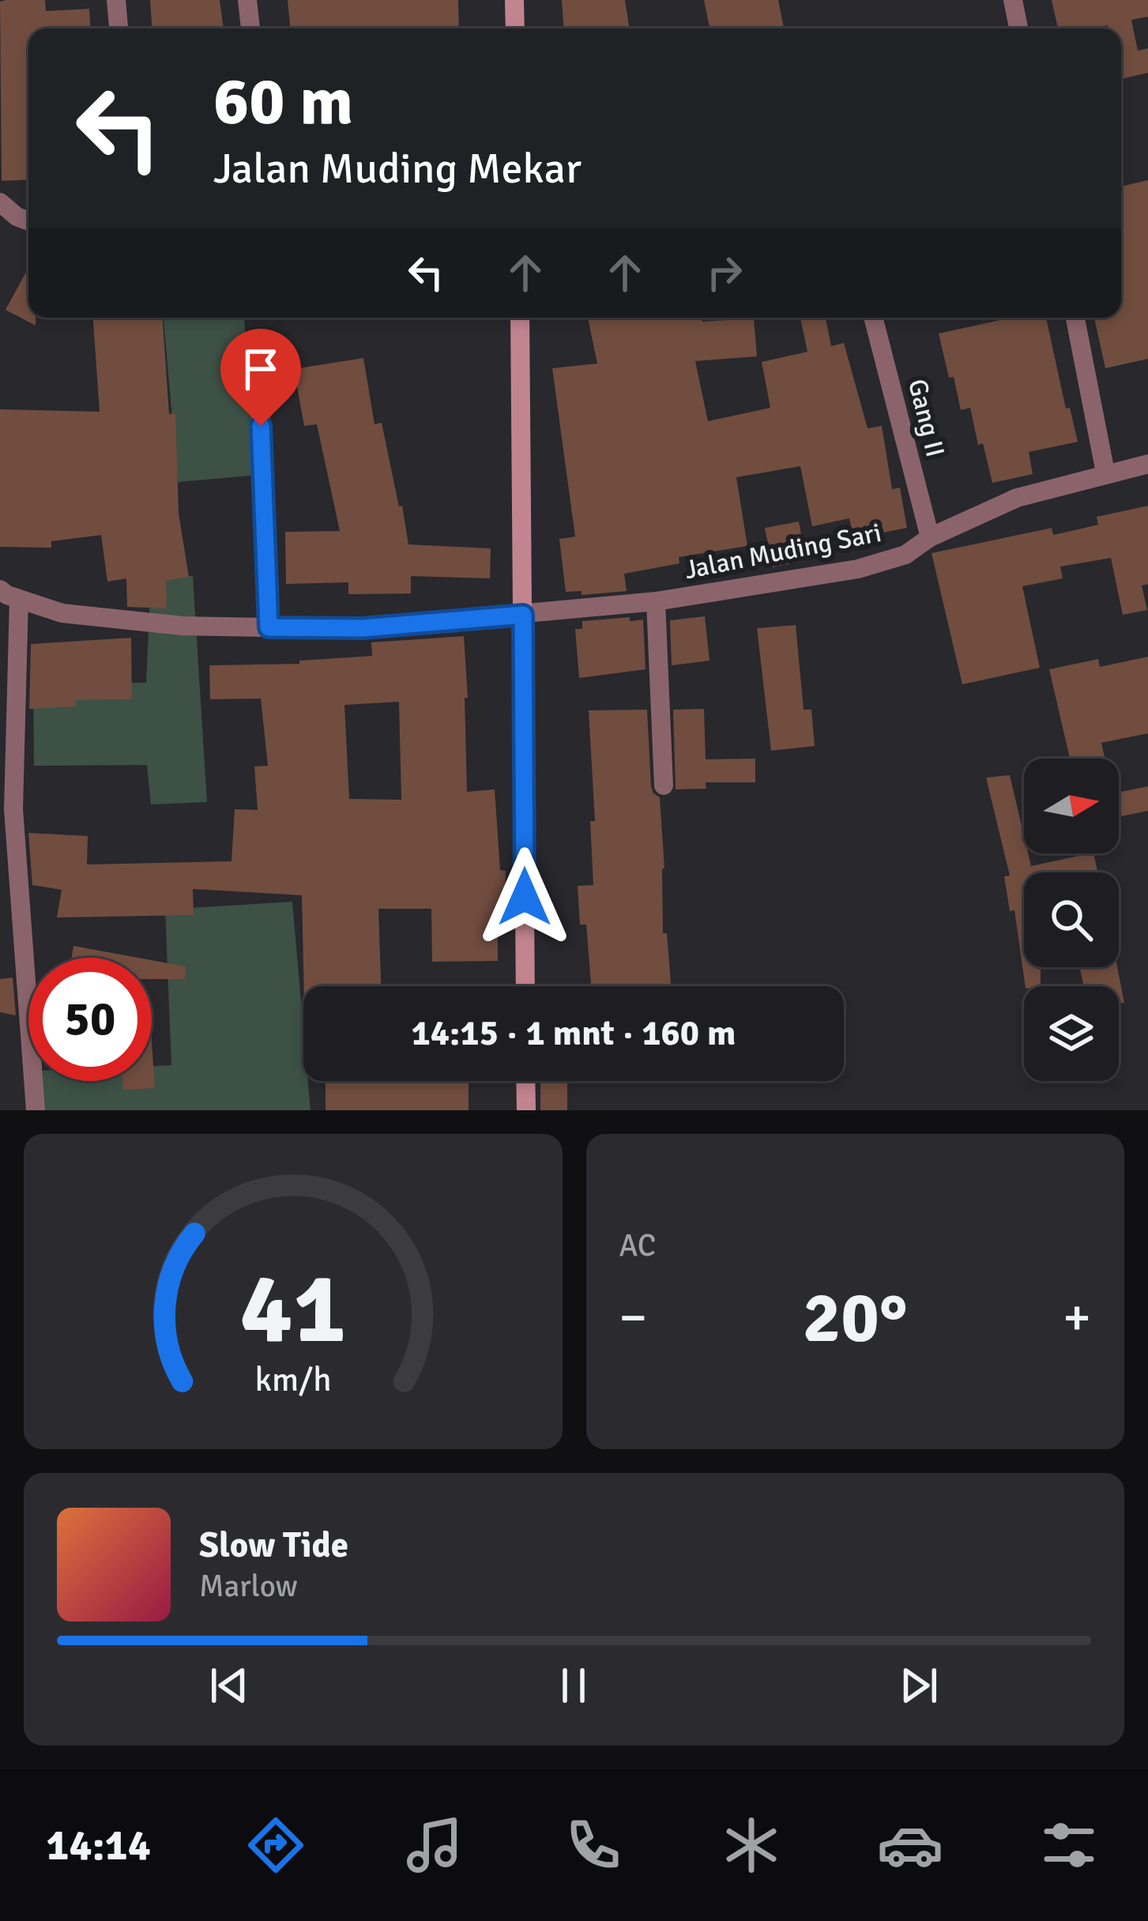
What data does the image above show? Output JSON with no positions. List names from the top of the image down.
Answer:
{
  "streets": {
    "street": ["Gang II", "Jalan Muding Sari"]
  },
  "crossings": [
    ["Gang II", "Jalan Muding Sari"]
  ],
  "north": "right",
  "page": {
    "turn": ["60 m", "Jalan Muding Mekar"],
    "limit": "50",
    "trip": "14:15 · 1 mnt · 160 m",
    "tile": "AC",
    "heat": ["−", "20°", "+"],
    "song": ["Slow Tide", "Marlow"],
    "tabs": "14:14",
    "gauge": ["41", "km/h"]
  }
}
